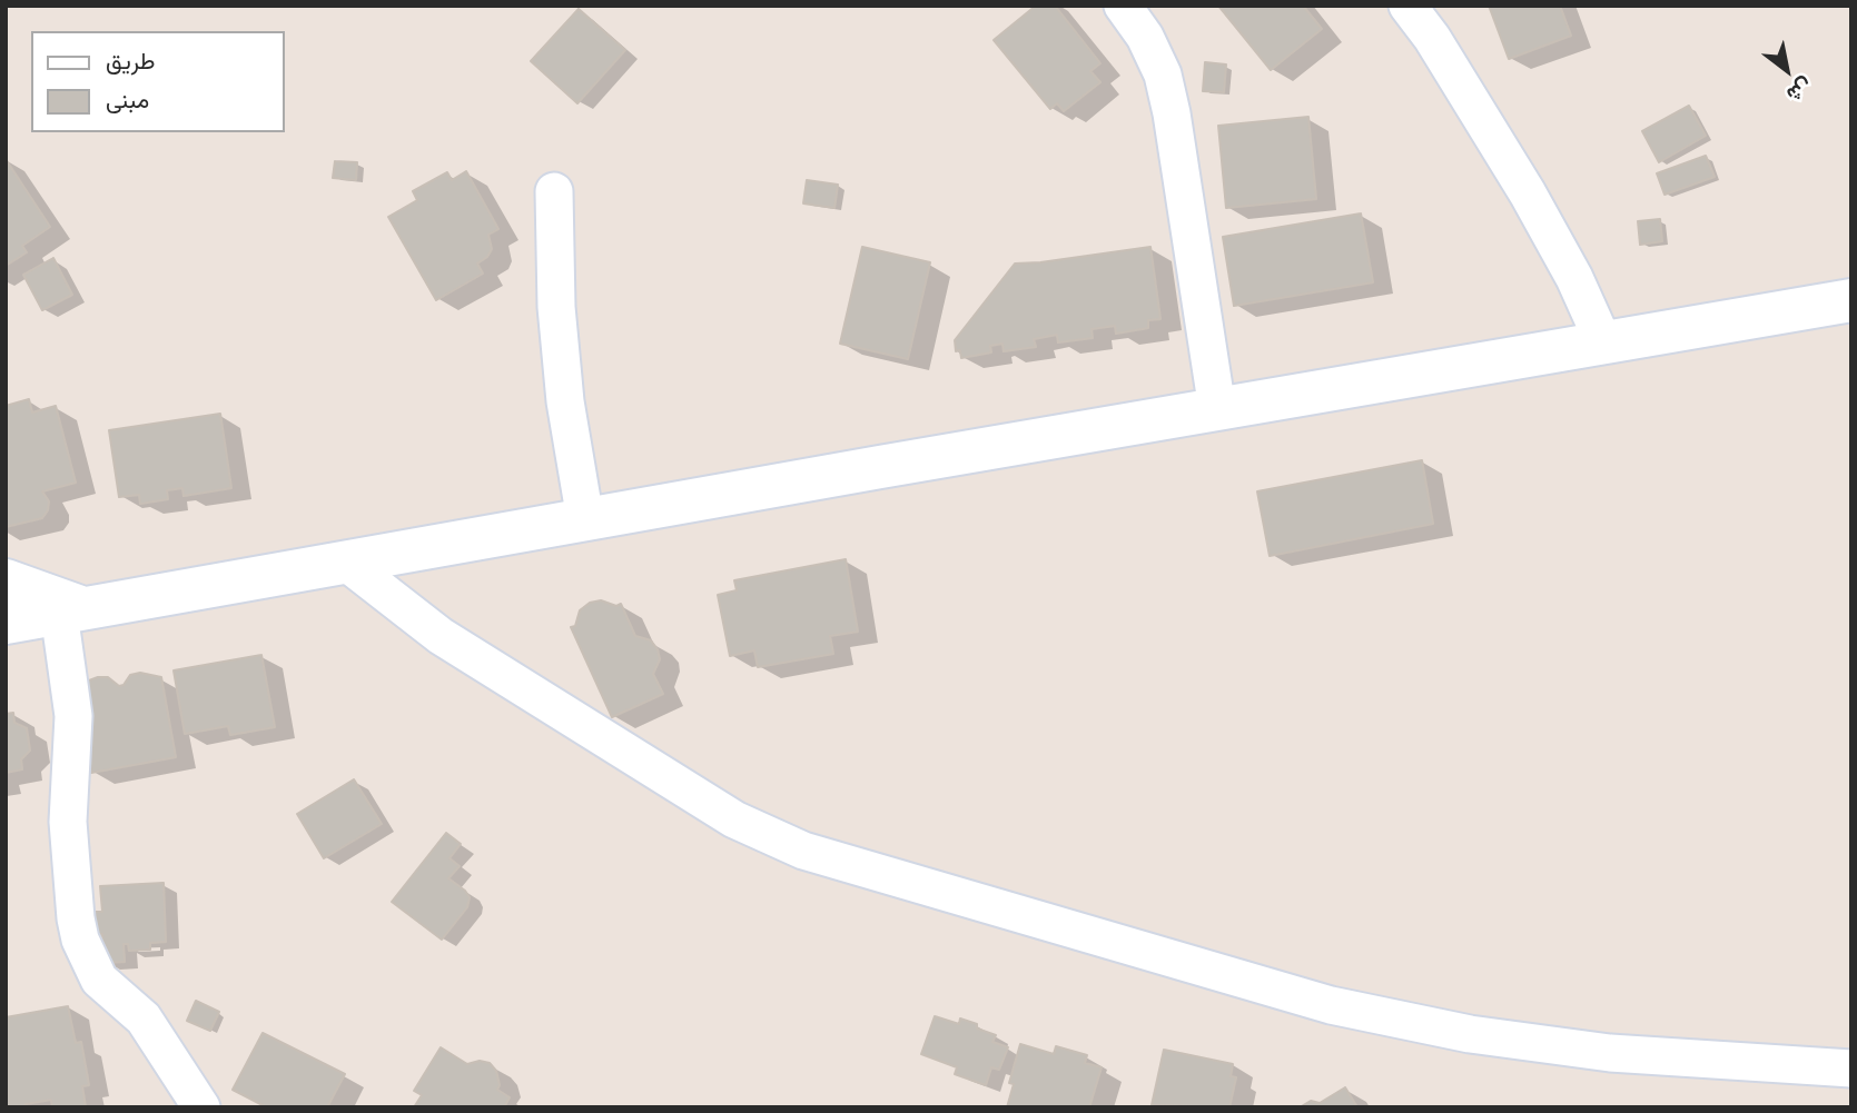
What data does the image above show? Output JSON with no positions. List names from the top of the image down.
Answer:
{
  "legend": ["طريق", "مبنى"],
  "north": "bottom right"
}
